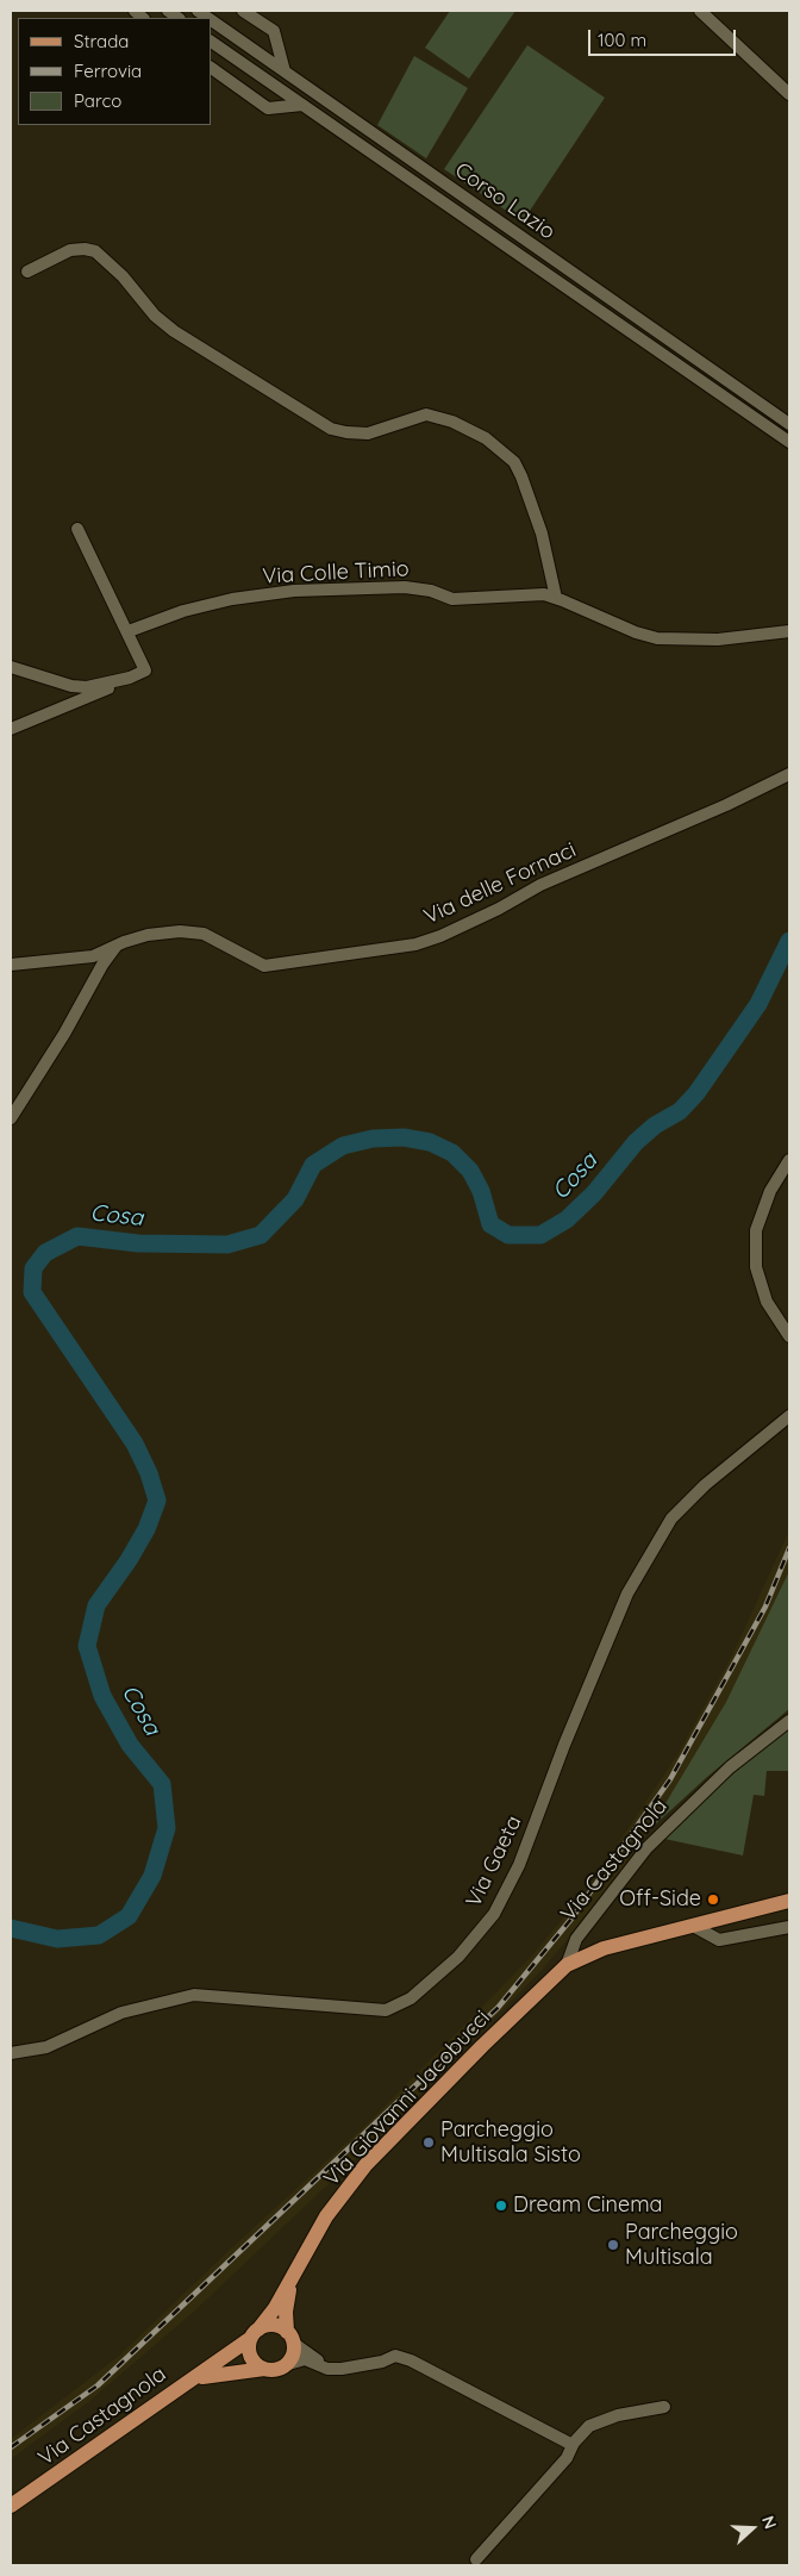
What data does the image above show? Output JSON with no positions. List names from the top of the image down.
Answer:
{
  "streets": {
    "main road": ["Via Castagnola", "Via Giovanni Jacobucci"],
    "street": [
      "Corso Lazio",
      "Via Colle Timio",
      "Via delle Fornaci",
      "Via Gaeta"
    ]
  },
  "crossings": [
    ["Via Castagnola", "Via Giovanni Jacobucci"]
  ],
  "water": ["Cosa"],
  "places": [
    "Off-Side",
    "Parcheggio Multisala Sisto",
    "Dream Cinema",
    "Parcheggio Multisala"
  ],
  "legend": ["Strada", "Ferrovia", "Parco"],
  "scale_bar": "100 m",
  "north": "right"
}
